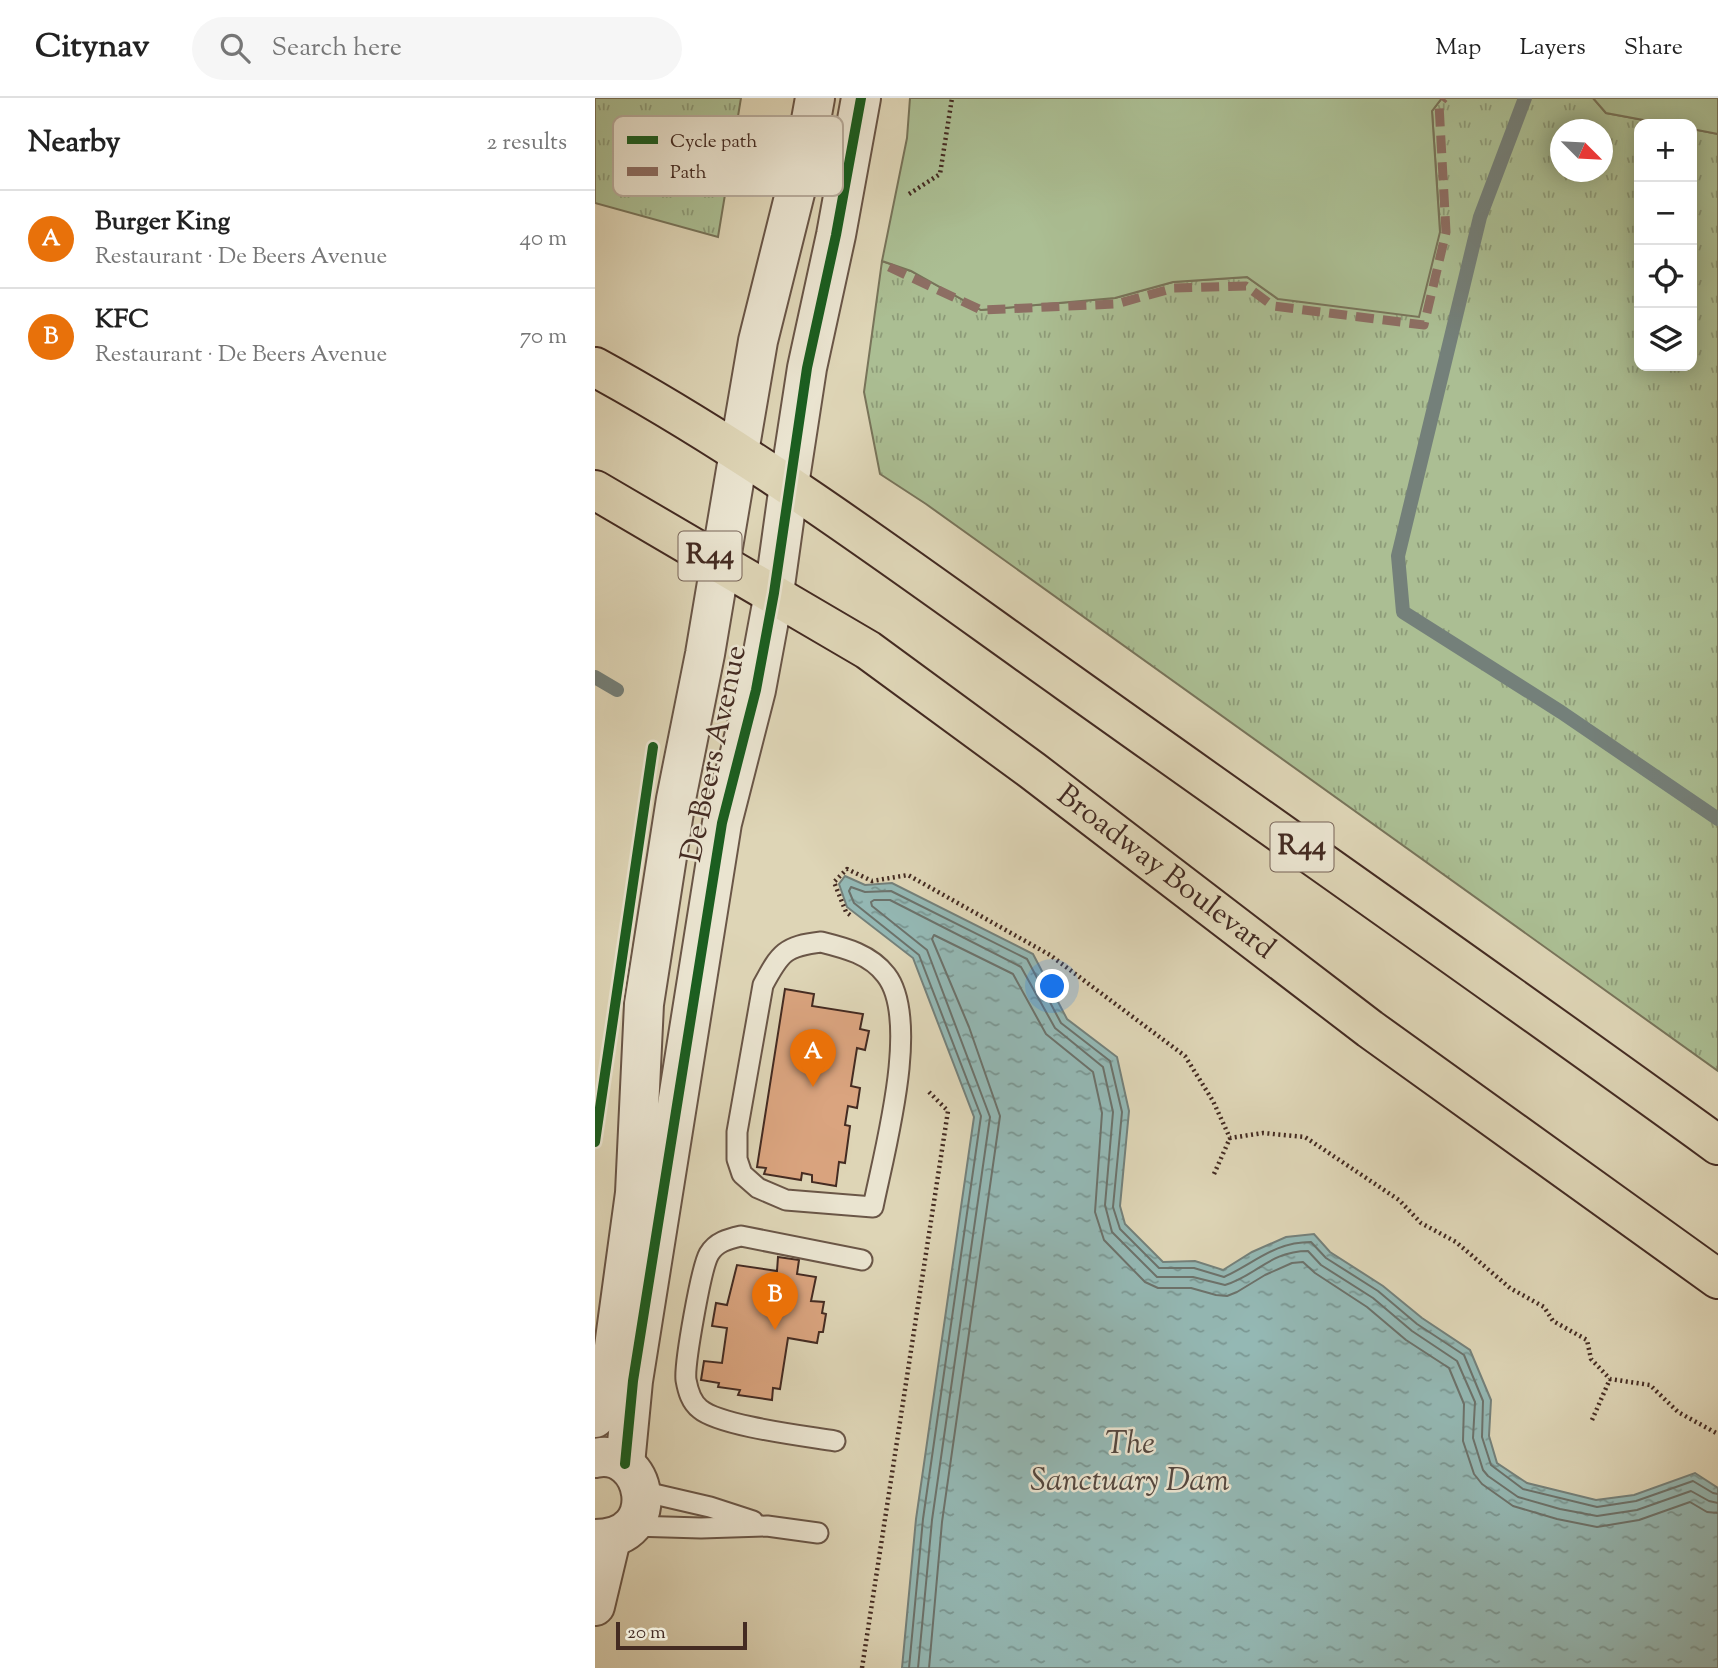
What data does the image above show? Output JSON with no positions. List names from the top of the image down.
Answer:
{
  "streets": {
    "main road": ["R44", "Broadway Boulevard"],
    "street": ["De Beers Avenue"]
  },
  "crossings": [
    ["R44", "De Beers Avenue"],
    ["De Beers Avenue", "Broadway Boulevard"]
  ],
  "water": ["The Sanctuary Dam"],
  "legend": ["Cycle path", "Path"],
  "scale_bar": "20 m",
  "north": "bottom right",
  "page": {
    "header": "Citynav",
    "search": "Search here",
    "nav": ["Map", "Layers", "Share"],
    "heading": ["Nearby", "2 results"],
    "map_buttons": ["+", "−"],
    "list": [
      {
        "mark": "A",
        "name": "Burger King",
        "note": "Restaurant · De Beers Avenue",
        "value": "40 m"
      },
      {
        "mark": "B",
        "name": "KFC",
        "note": "Restaurant · De Beers Avenue",
        "value": "70 m"
      }
    ],
    "pins": ["A", "B"],
    "scale": "20 m"
  }
}
